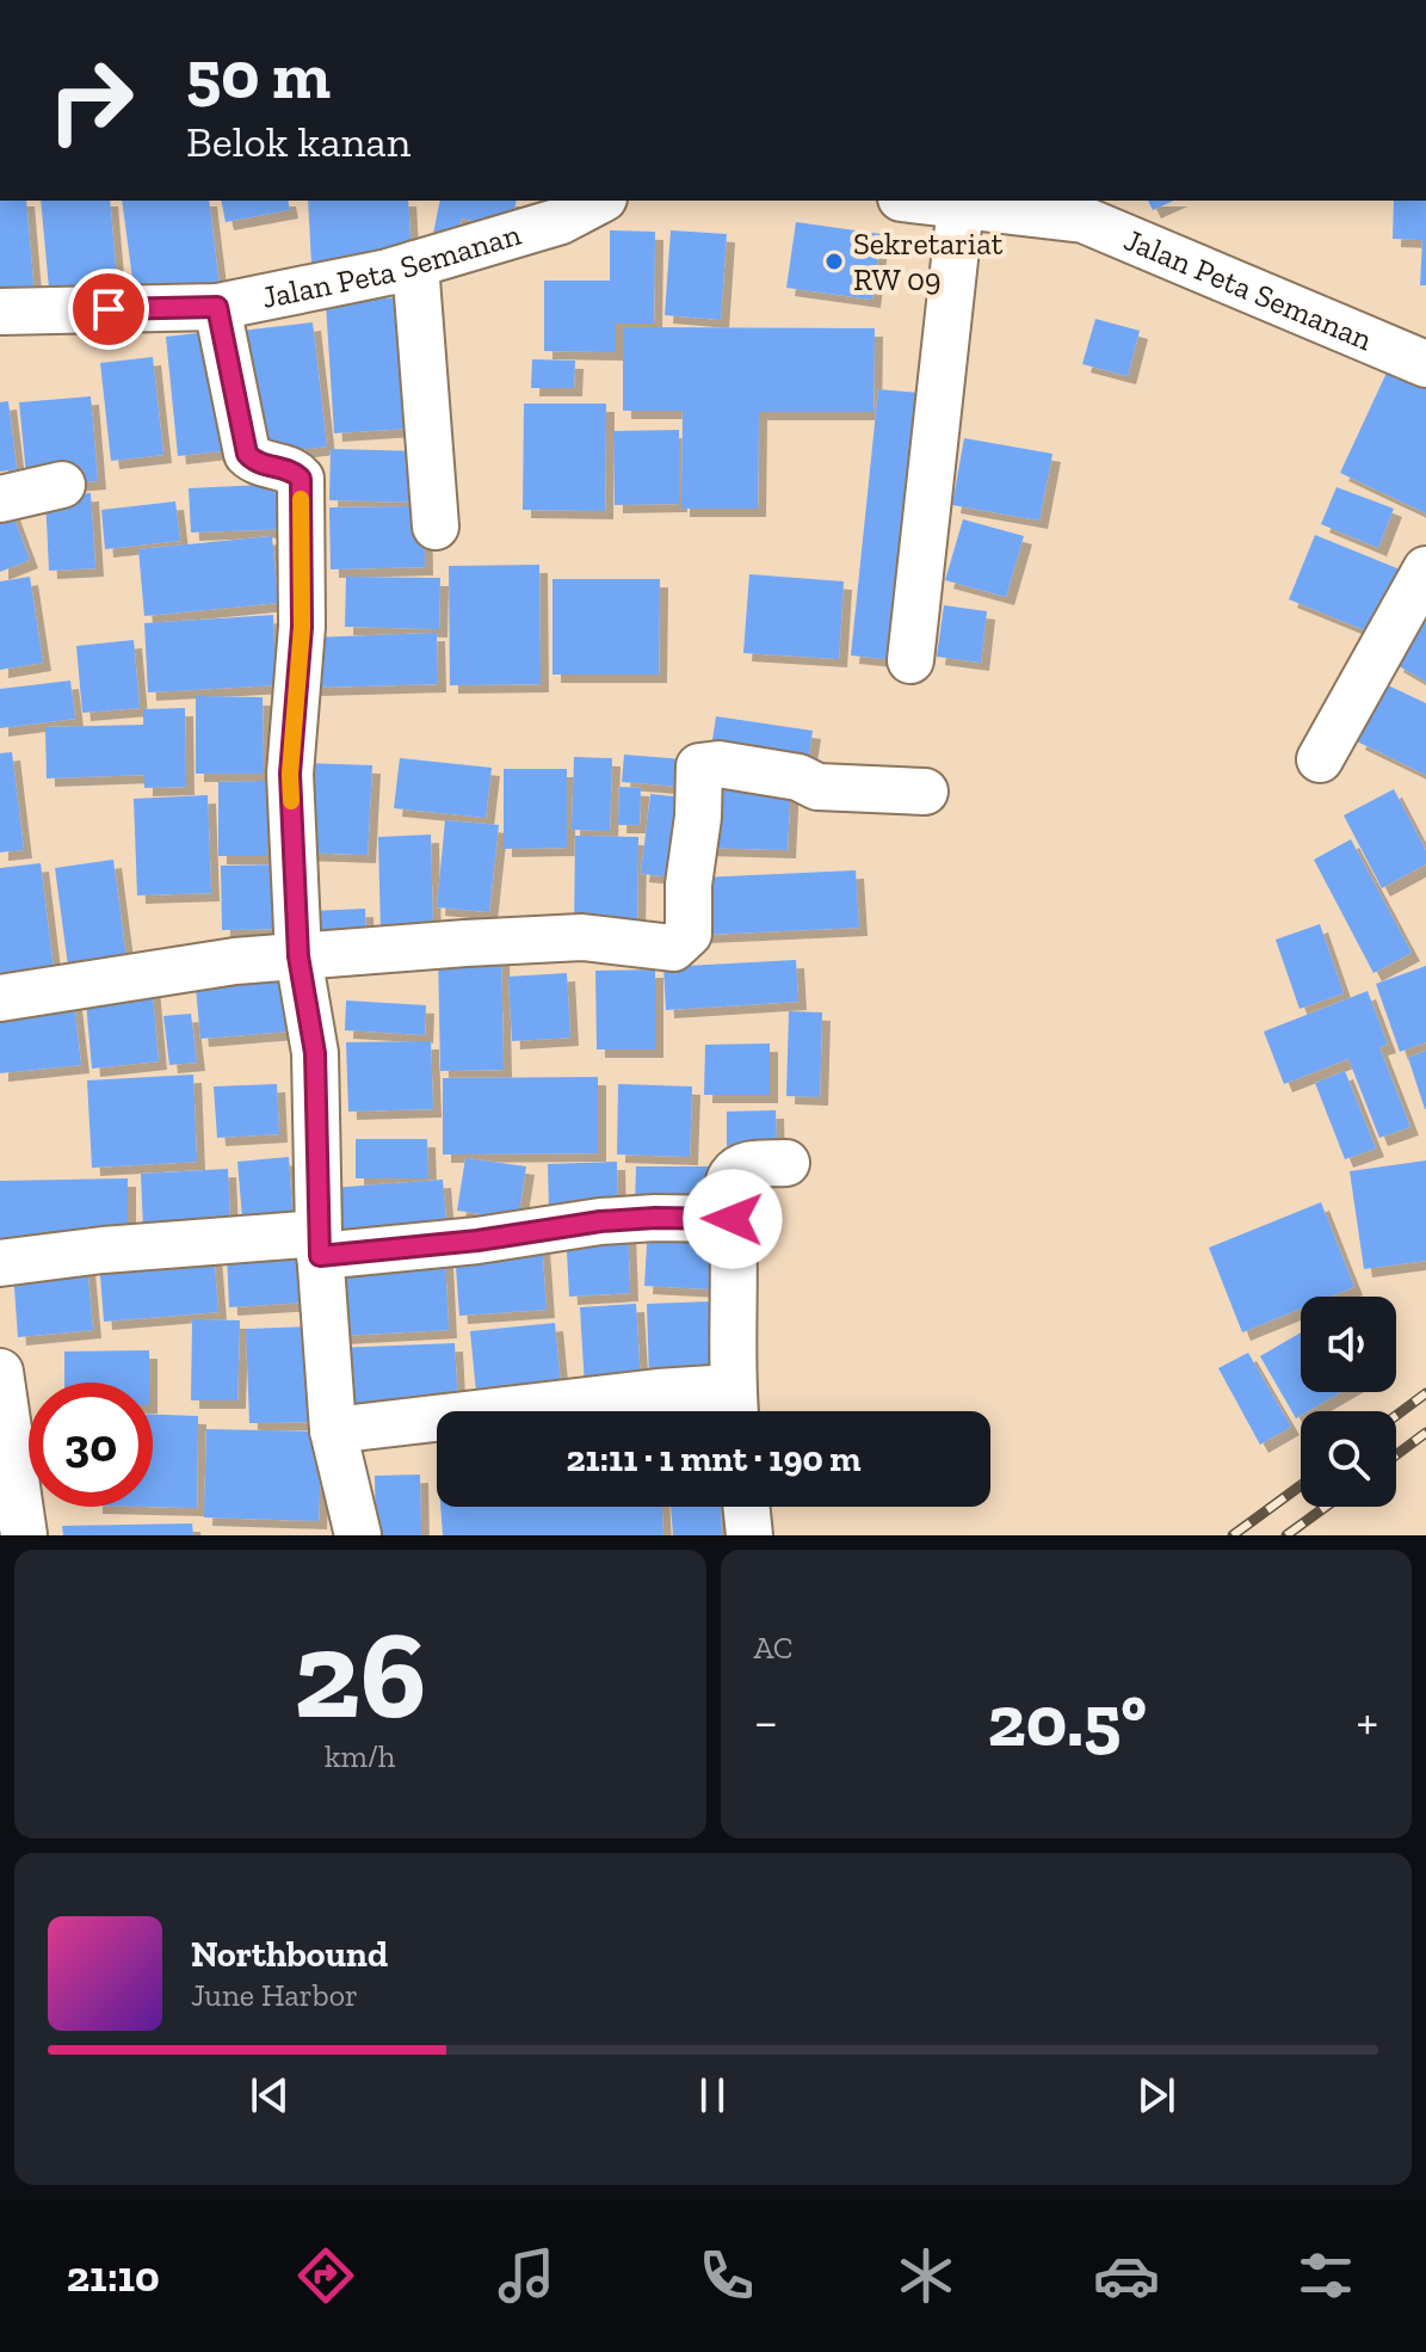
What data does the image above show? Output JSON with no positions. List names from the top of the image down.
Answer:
{
  "streets": {
    "street": ["Jalan Peta Semanan"]
  },
  "places": ["Sekretariat RW 09"],
  "page": {
    "turn": ["50 m", "Belok kanan"],
    "limit": "30",
    "trip": "21:11 · 1 mnt · 190 m",
    "tile": [
      ["26", "km/h"],
      "AC"
    ],
    "heat": ["−", "20.5°", "+"],
    "song": ["Northbound", "June Harbor"],
    "tabs": "21:10"
  }
}
